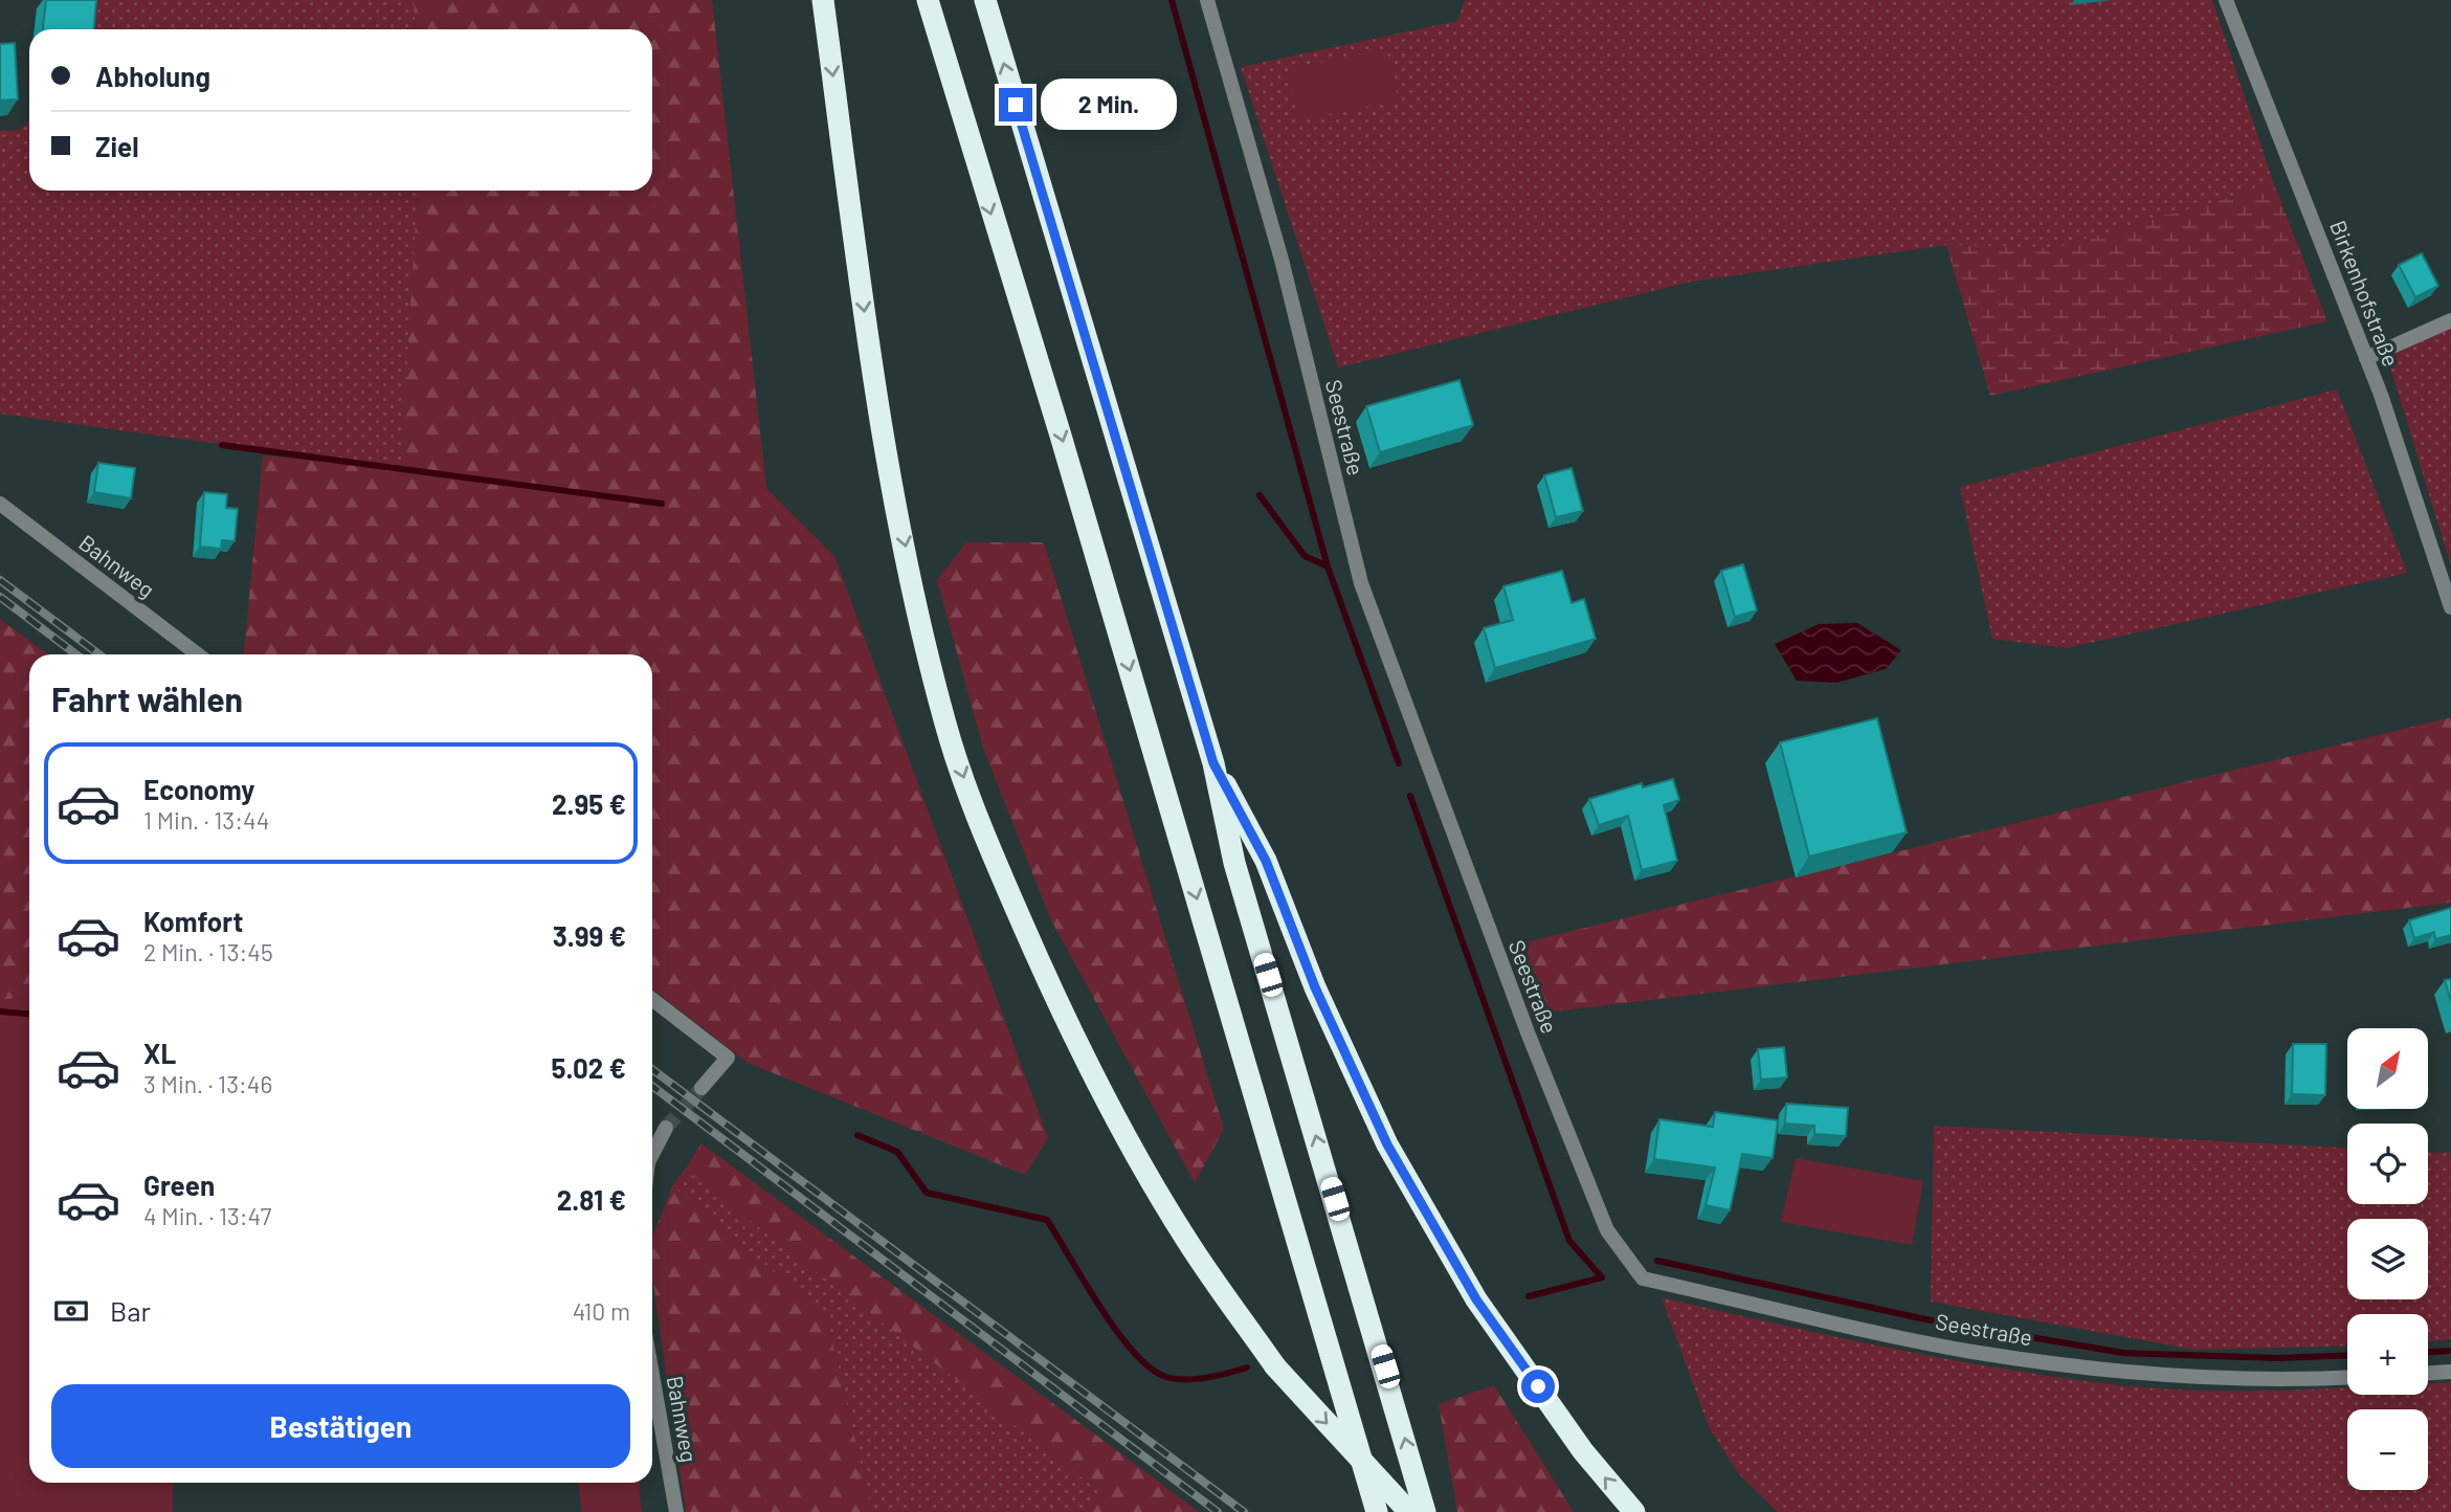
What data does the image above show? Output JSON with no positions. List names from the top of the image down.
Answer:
{
  "streets": {
    "street": ["Birkenhofstraße", "Seestraße", "Bahnweg"]
  },
  "north": "top right",
  "page": {
    "banner": ["Abholung", "Ziel"],
    "bubble": "2 Min.",
    "heading": "Fahrt wählen",
    "list": [
      {
        "name": "Economy",
        "note": "1 Min. · 13:44",
        "value": "2.95 €"
      },
      {
        "name": "Komfort",
        "note": "2 Min. · 13:45",
        "value": "3.99 €"
      },
      {
        "name": "XL",
        "note": "3 Min. · 13:46",
        "value": "5.02 €"
      },
      {
        "name": "Green",
        "note": "4 Min. · 13:47",
        "value": "2.81 €"
      }
    ],
    "map_buttons": ["+", "−"],
    "pay": ["Bar", "410 m"],
    "buttons": "Bestätigen"
  }
}
